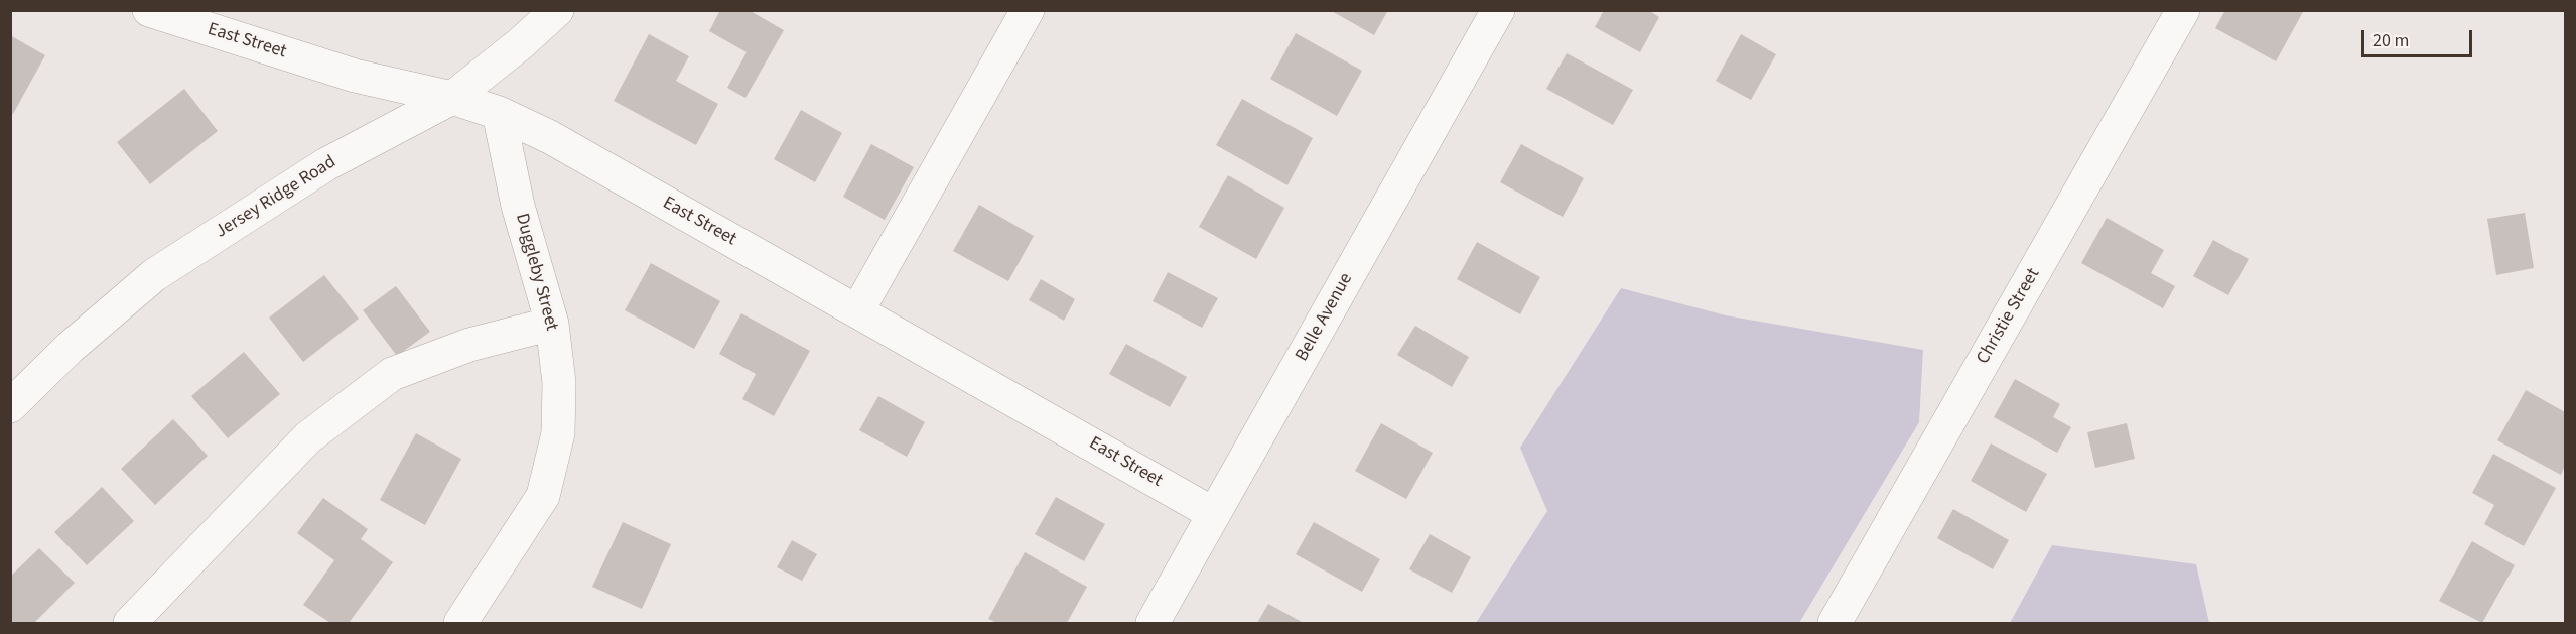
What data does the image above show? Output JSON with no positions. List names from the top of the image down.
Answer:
{
  "streets": {
    "street": [
      "East Street",
      "Jersey Ridge Road",
      "Duggleby Street",
      "Christie Street",
      "Belle Avenue"
    ]
  },
  "crossings": [
    ["East Street", "Jersey Ridge Road"],
    ["East Street", "Duggleby Street"],
    ["East Street", "Belle Avenue"]
  ],
  "scale_bar": "20 m"
}
